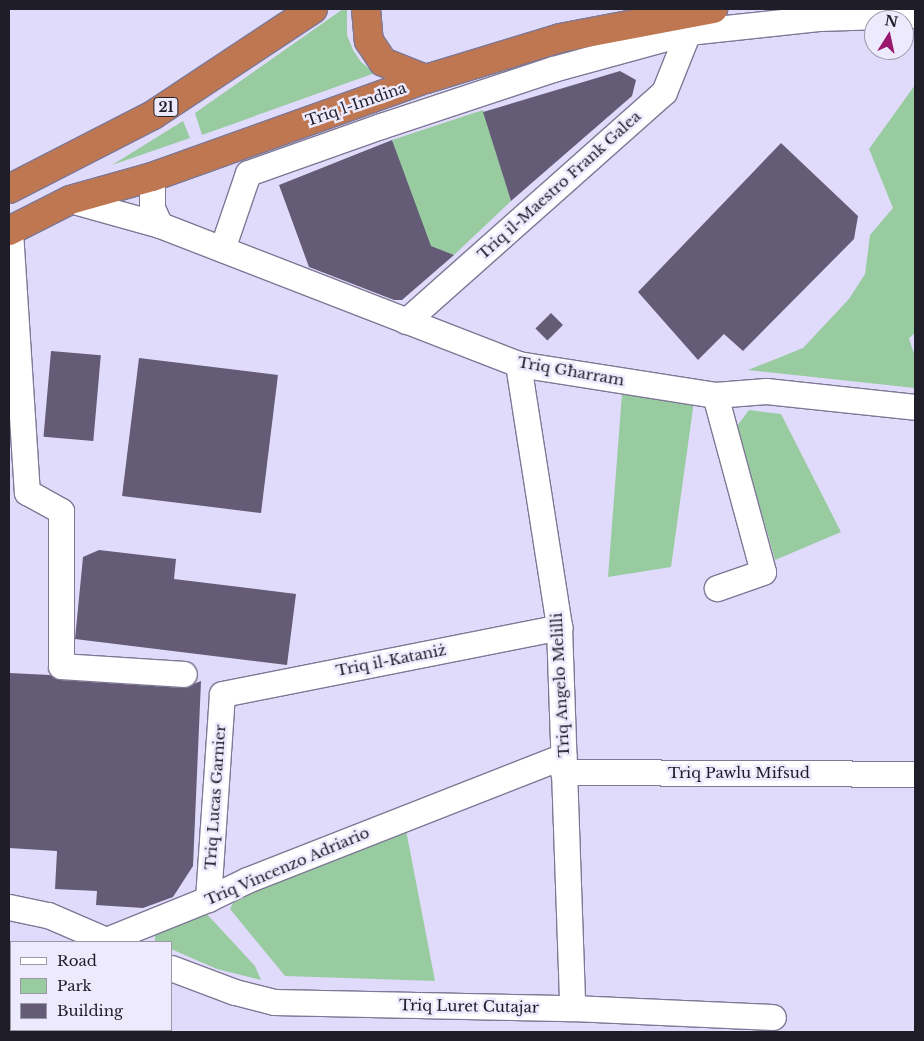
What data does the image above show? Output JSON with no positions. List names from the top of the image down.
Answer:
{
  "streets": {
    "highway": ["Triq l-Imdina", "21"],
    "street": [
      "Triq il-Maestro Frank Galea",
      "Triq Għarram",
      "Triq il-Kataniż",
      "Triq Angelo Melilli",
      "Triq Pawlu Mifsud",
      "Triq Lucas Garnier",
      "Triq Vincenzo Adriario",
      "Triq Luret Cutajar"
    ]
  },
  "crossings": [
    ["Triq l-Imdina", "Triq Għarram"],
    ["Triq il-Maestro Frank Galea", "Triq Għarram"],
    ["Triq Għarram", "Triq Angelo Melilli"],
    ["Triq il-Kataniż", "Triq Angelo Melilli"],
    ["Triq il-Kataniż", "Triq Lucas Garnier"],
    ["Triq Angelo Melilli", "Triq Pawlu Mifsud"],
    ["Triq Angelo Melilli", "Triq Vincenzo Adriario"],
    ["Triq Angelo Melilli", "Triq Luret Cutajar"],
    ["Triq Pawlu Mifsud", "Triq Vincenzo Adriario"],
    ["Triq Lucas Garnier", "Triq Vincenzo Adriario"]
  ],
  "legend": ["Road", "Park", "Building"],
  "north": "top"
}
